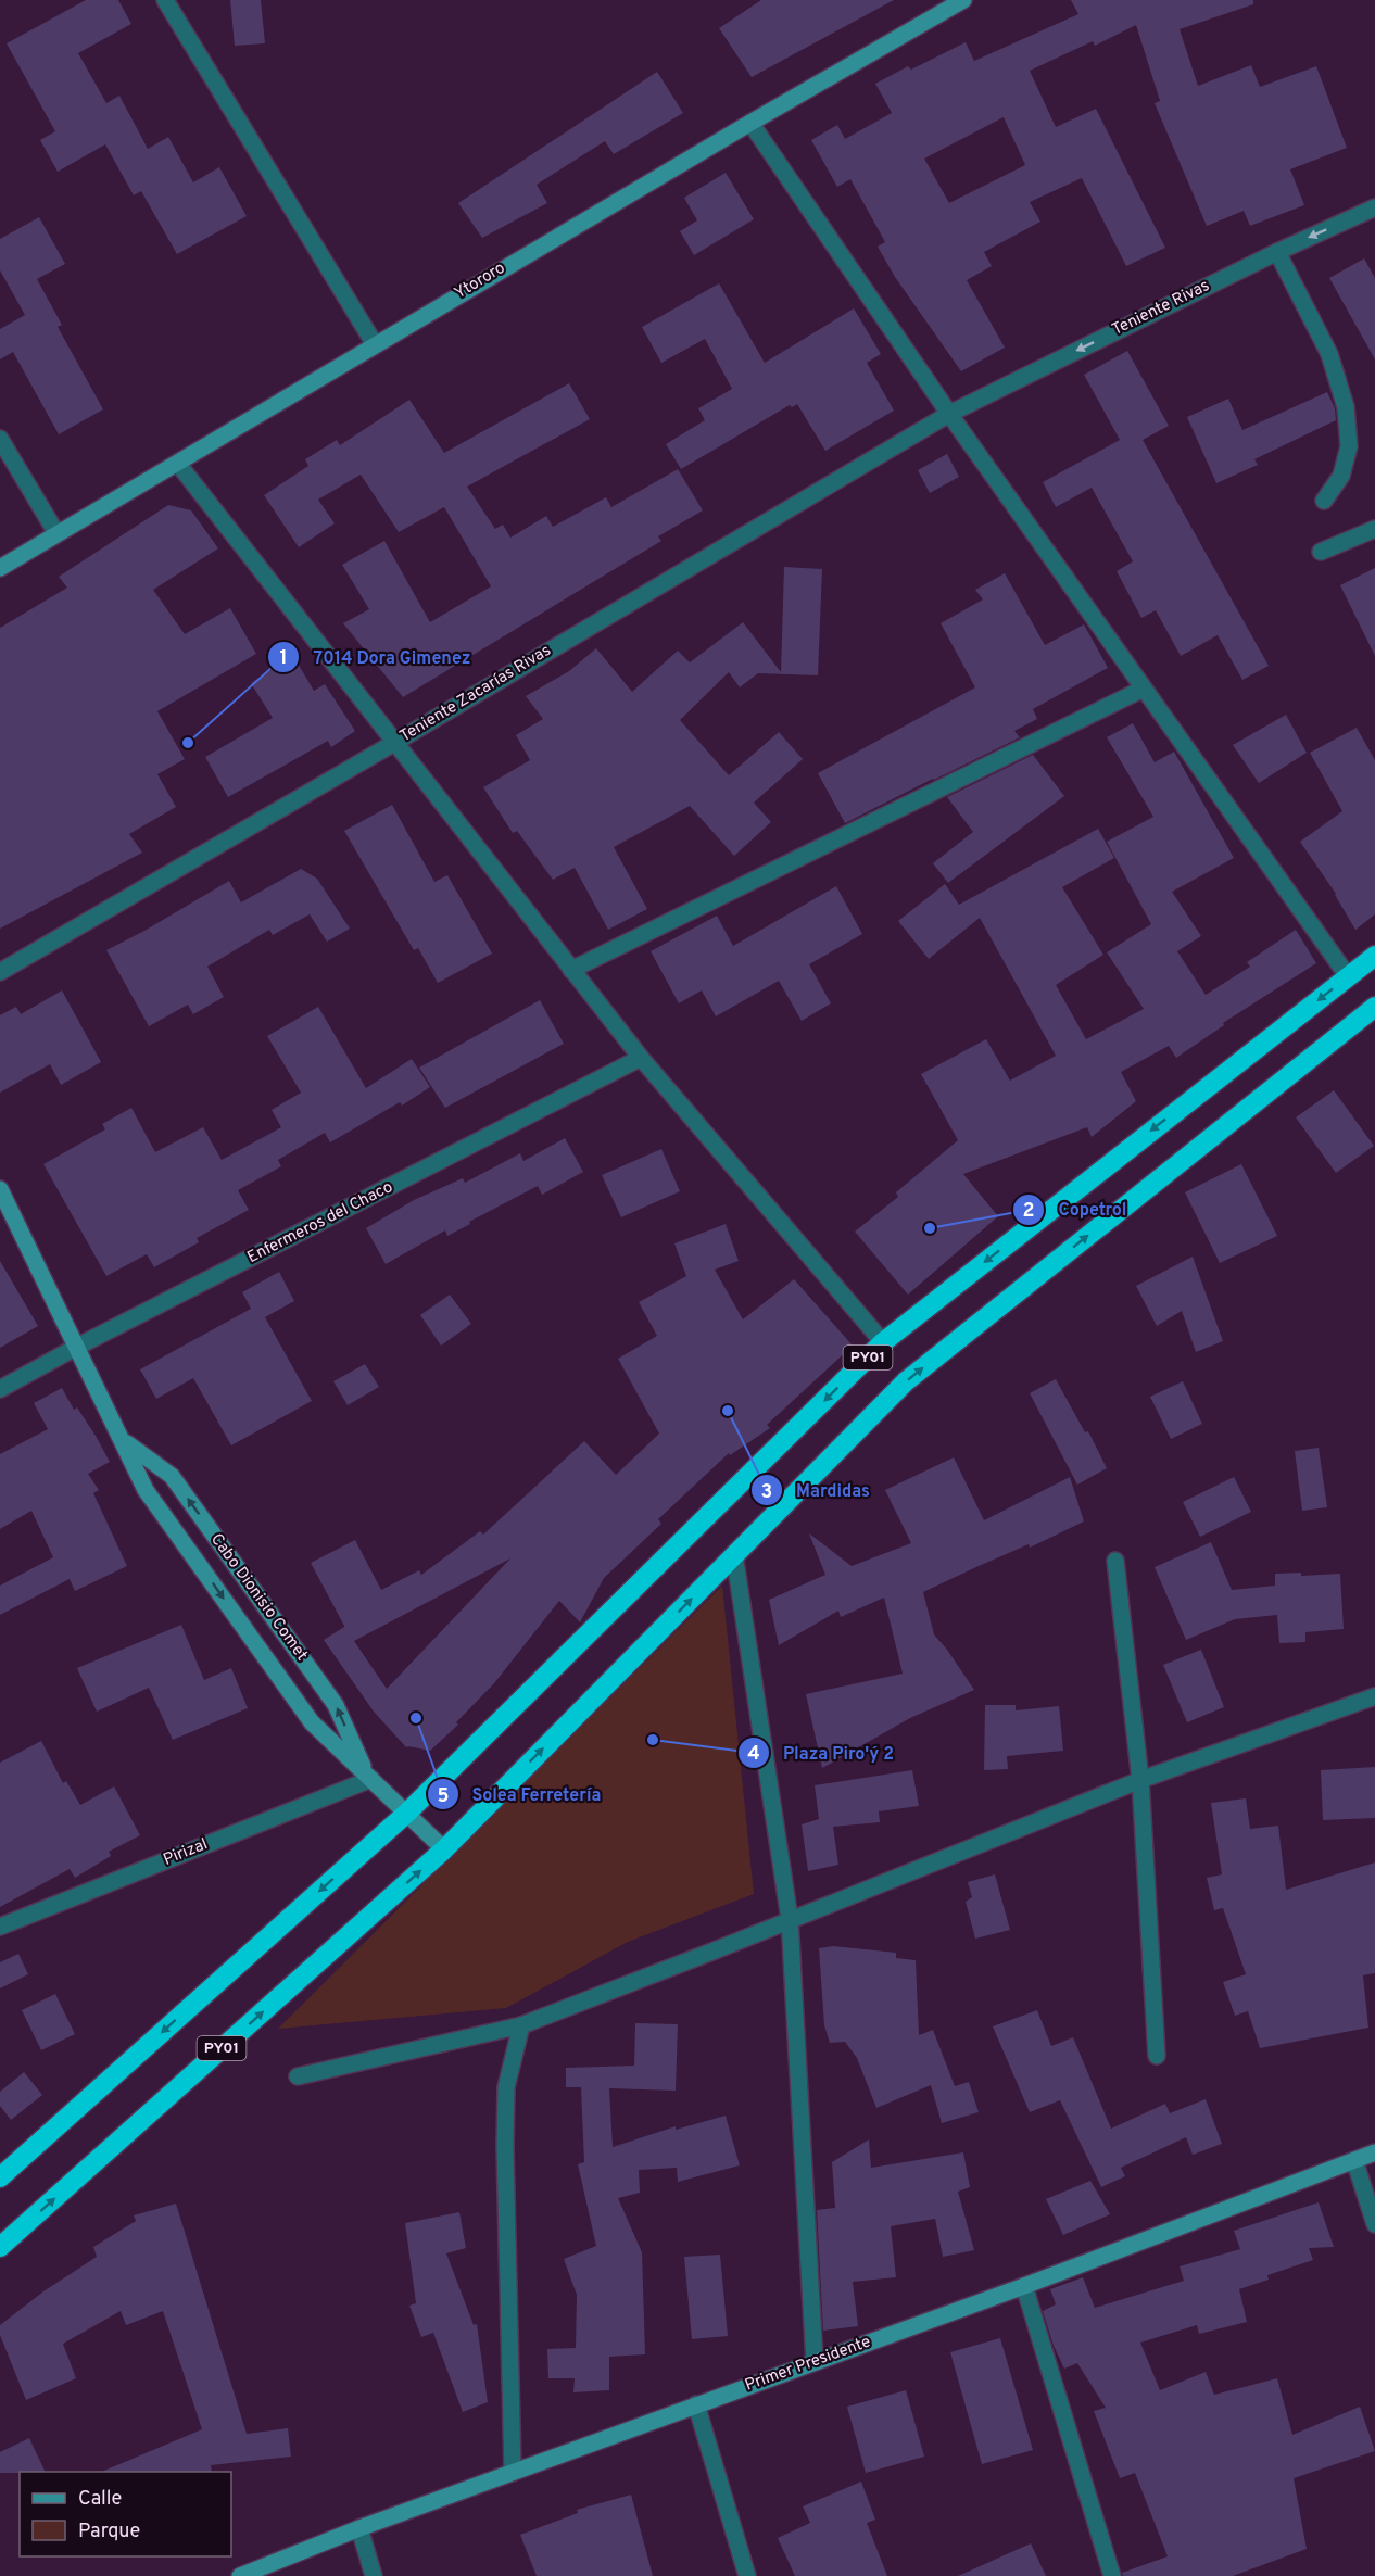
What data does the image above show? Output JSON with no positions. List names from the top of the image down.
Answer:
{
  "streets": {
    "highway": ["PY01"],
    "street": [
      "Ytororo",
      "Teniente Rivas",
      "Teniente Zacarías Rivas",
      "Enfermeros del Chaco",
      "Cabo Dionisio Comet",
      "Pirizal",
      "Primer Presidente"
    ]
  },
  "crossings": [
    ["Teniente Rivas", "Teniente Zacarías Rivas"],
    ["Enfermeros del Chaco", "Cabo Dionisio Comet"],
    ["PY01", "Cabo Dionisio Comet"],
    ["Cabo Dionisio Comet", "Pirizal"]
  ],
  "one_way": ["Teniente Rivas"],
  "places": [
    "7014 Dora Gimenez",
    "Copetrol",
    "Mardidas",
    "Solea Ferretería",
    "Plaza Piro'ý 2"
  ],
  "legend": ["Calle", "Parque"]
}
